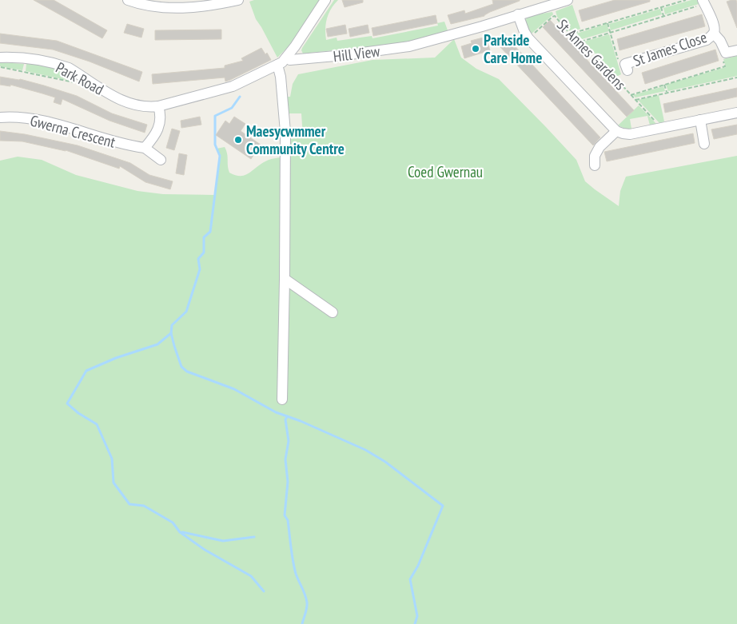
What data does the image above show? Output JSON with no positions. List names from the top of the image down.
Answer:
{
  "streets": {
    "street": [
      "St James Close",
      "Hill View",
      "Park Road",
      "Gwerna Crescent"
    ],
    "path": ["St Annes Gardens"]
  },
  "crossings": [
    ["St James Close", "St Annes Gardens"]
  ],
  "parks": ["Coed Gwernau"],
  "places": ["Parkside Care Home", "Maesycwmmer Community Centre"]
}
